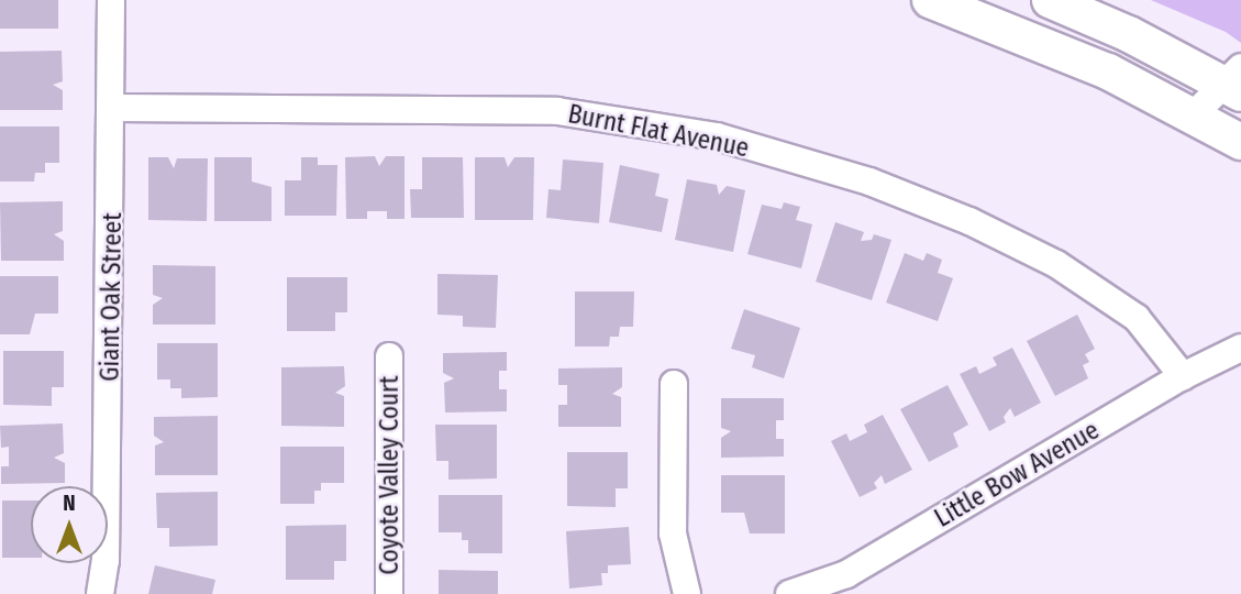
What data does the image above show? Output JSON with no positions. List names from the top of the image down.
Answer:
{
  "streets": {
    "street": [
      "Burnt Flat Avenue",
      "Giant Oak Street",
      "Little Bow Avenue",
      "Coyote Valley Court"
    ]
  },
  "crossings": [
    ["Burnt Flat Avenue", "Giant Oak Street"],
    ["Burnt Flat Avenue", "Little Bow Avenue"]
  ],
  "north": "top"
}
